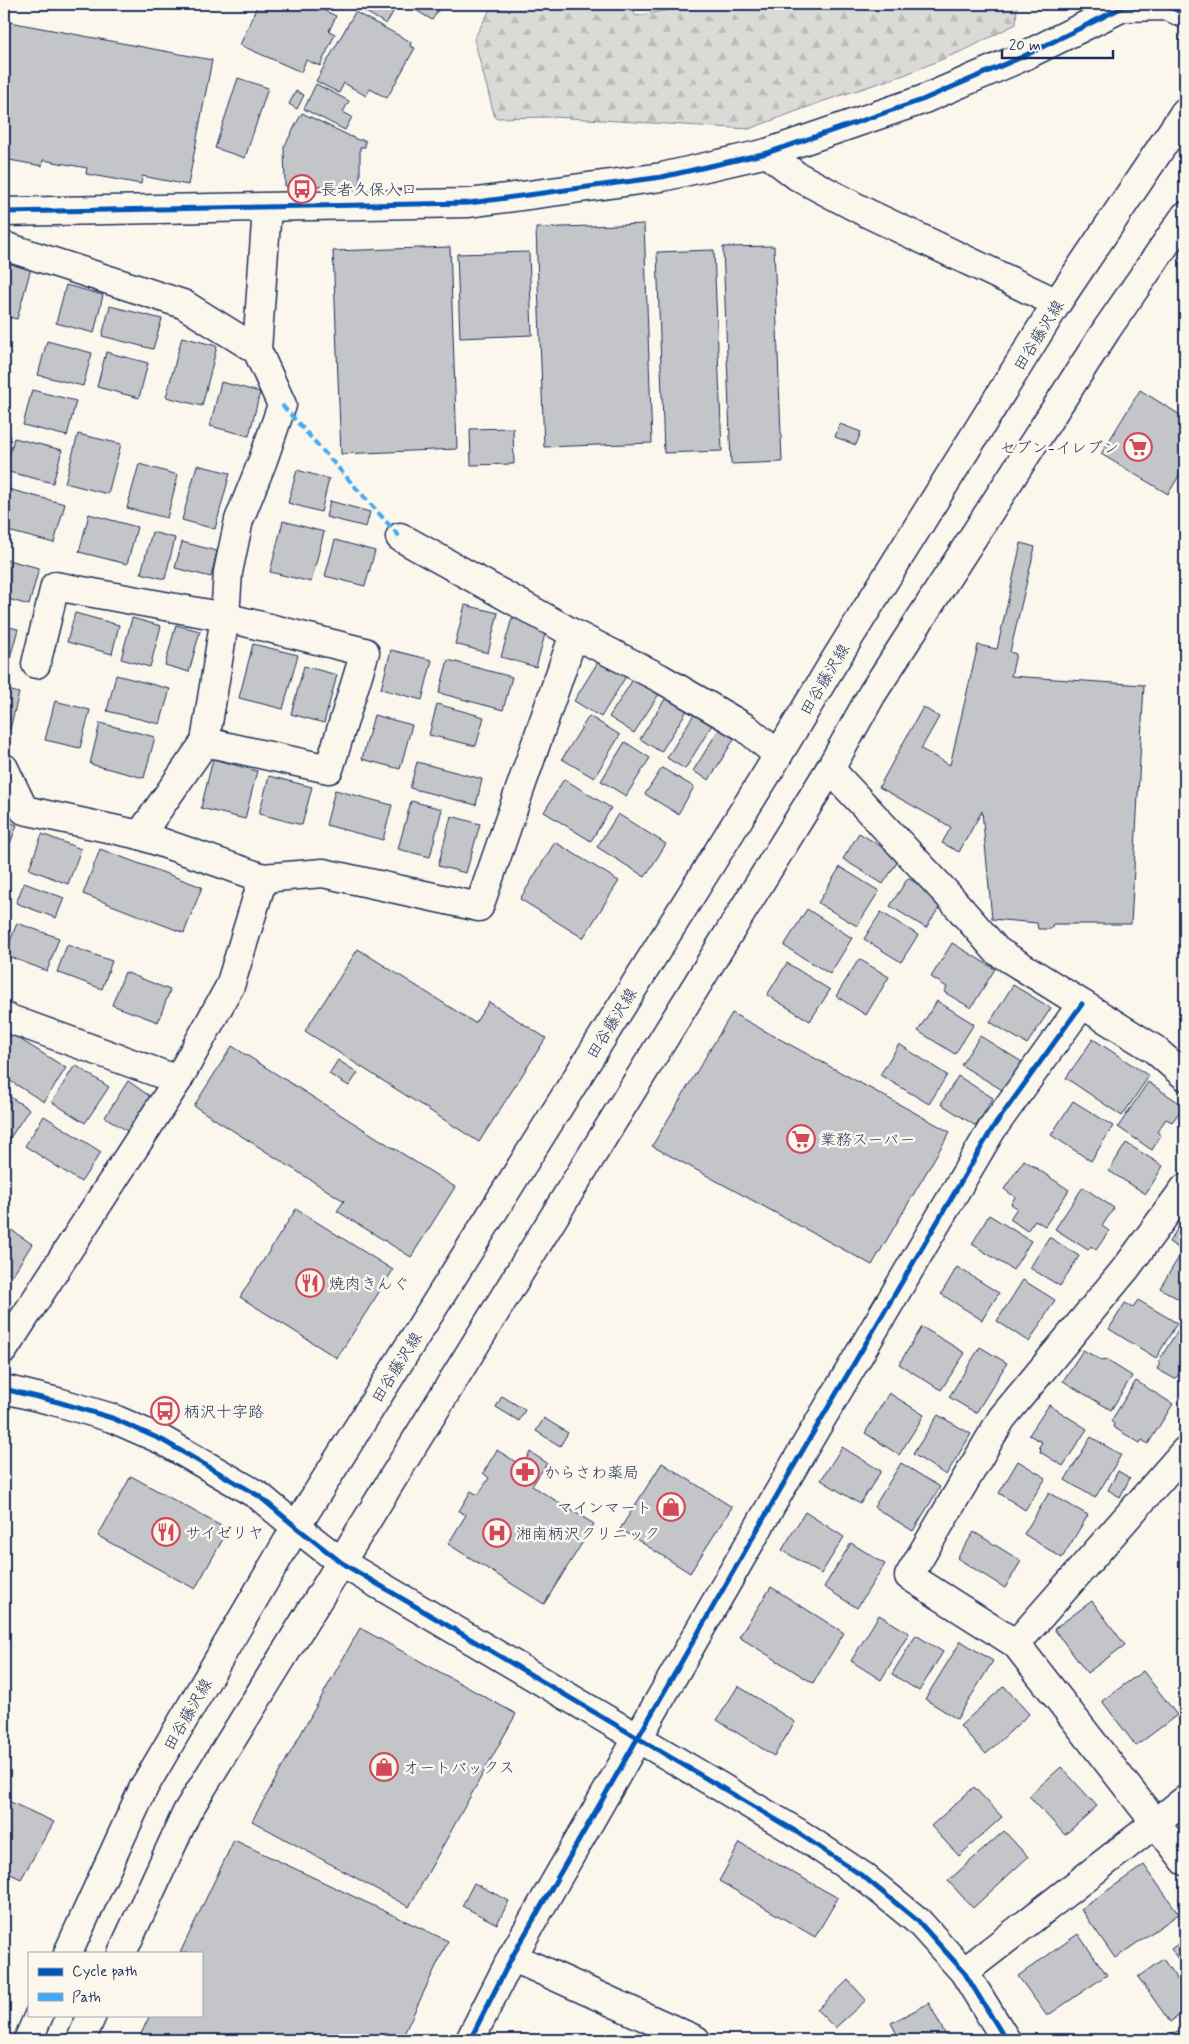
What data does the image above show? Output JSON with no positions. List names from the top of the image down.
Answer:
{
  "streets": {
    "street": ["田谷藤沢線"]
  },
  "places": {
    "bus stop": ["長者久保入口", "柄沢十字路"],
    "supermarket": ["セブン-イレブン", "業務スーパー"],
    "restaurant": ["焼肉きんぐ", "サイゼリヤ"],
    "pharmacy": ["からさわ薬局"],
    "shop": ["マインマート", "オートバックス"],
    "hospital": ["湘南柄沢クリニック"]
  },
  "legend": ["Cycle path", "Path"],
  "scale_bar": "20 m"
}
